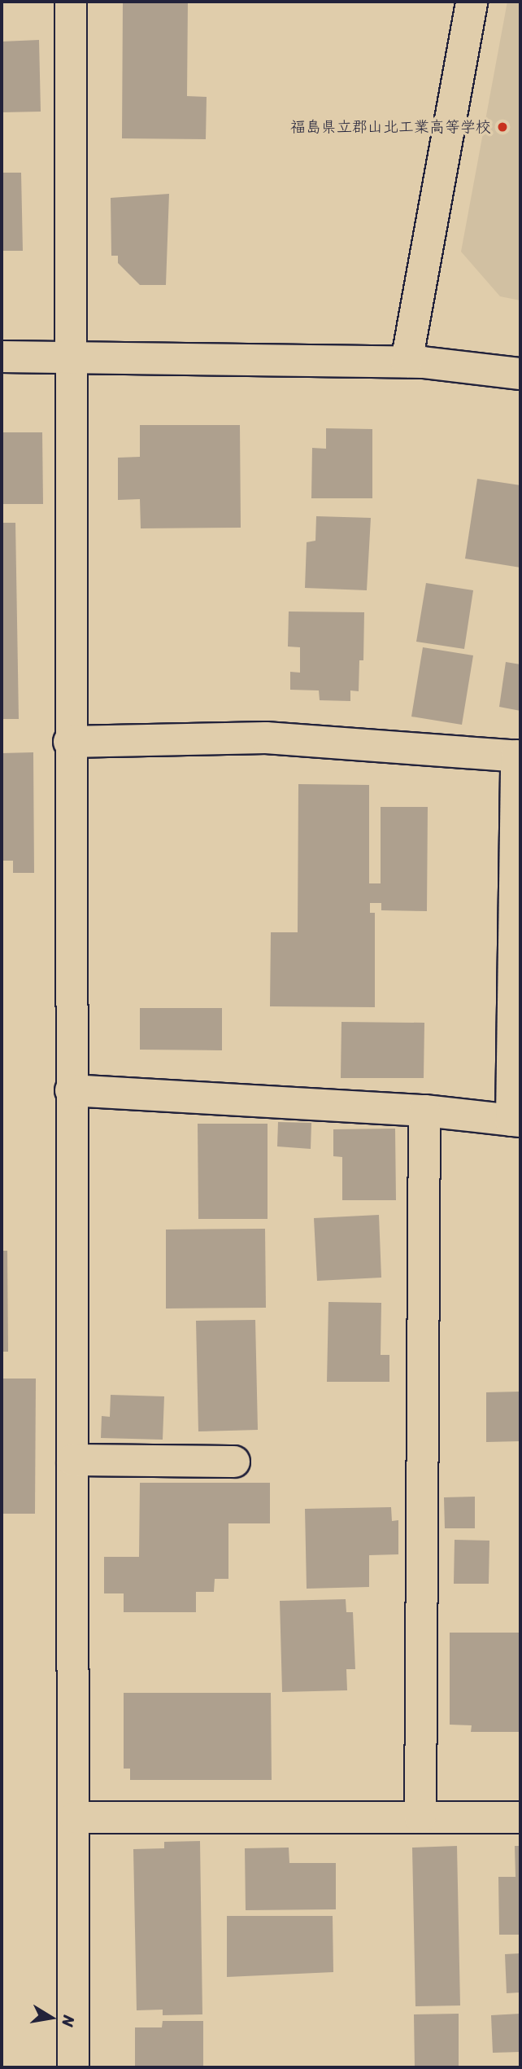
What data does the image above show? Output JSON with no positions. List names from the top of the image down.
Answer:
{
  "places": ["福島県立郡山北工業高等学校"],
  "north": "right"
}
